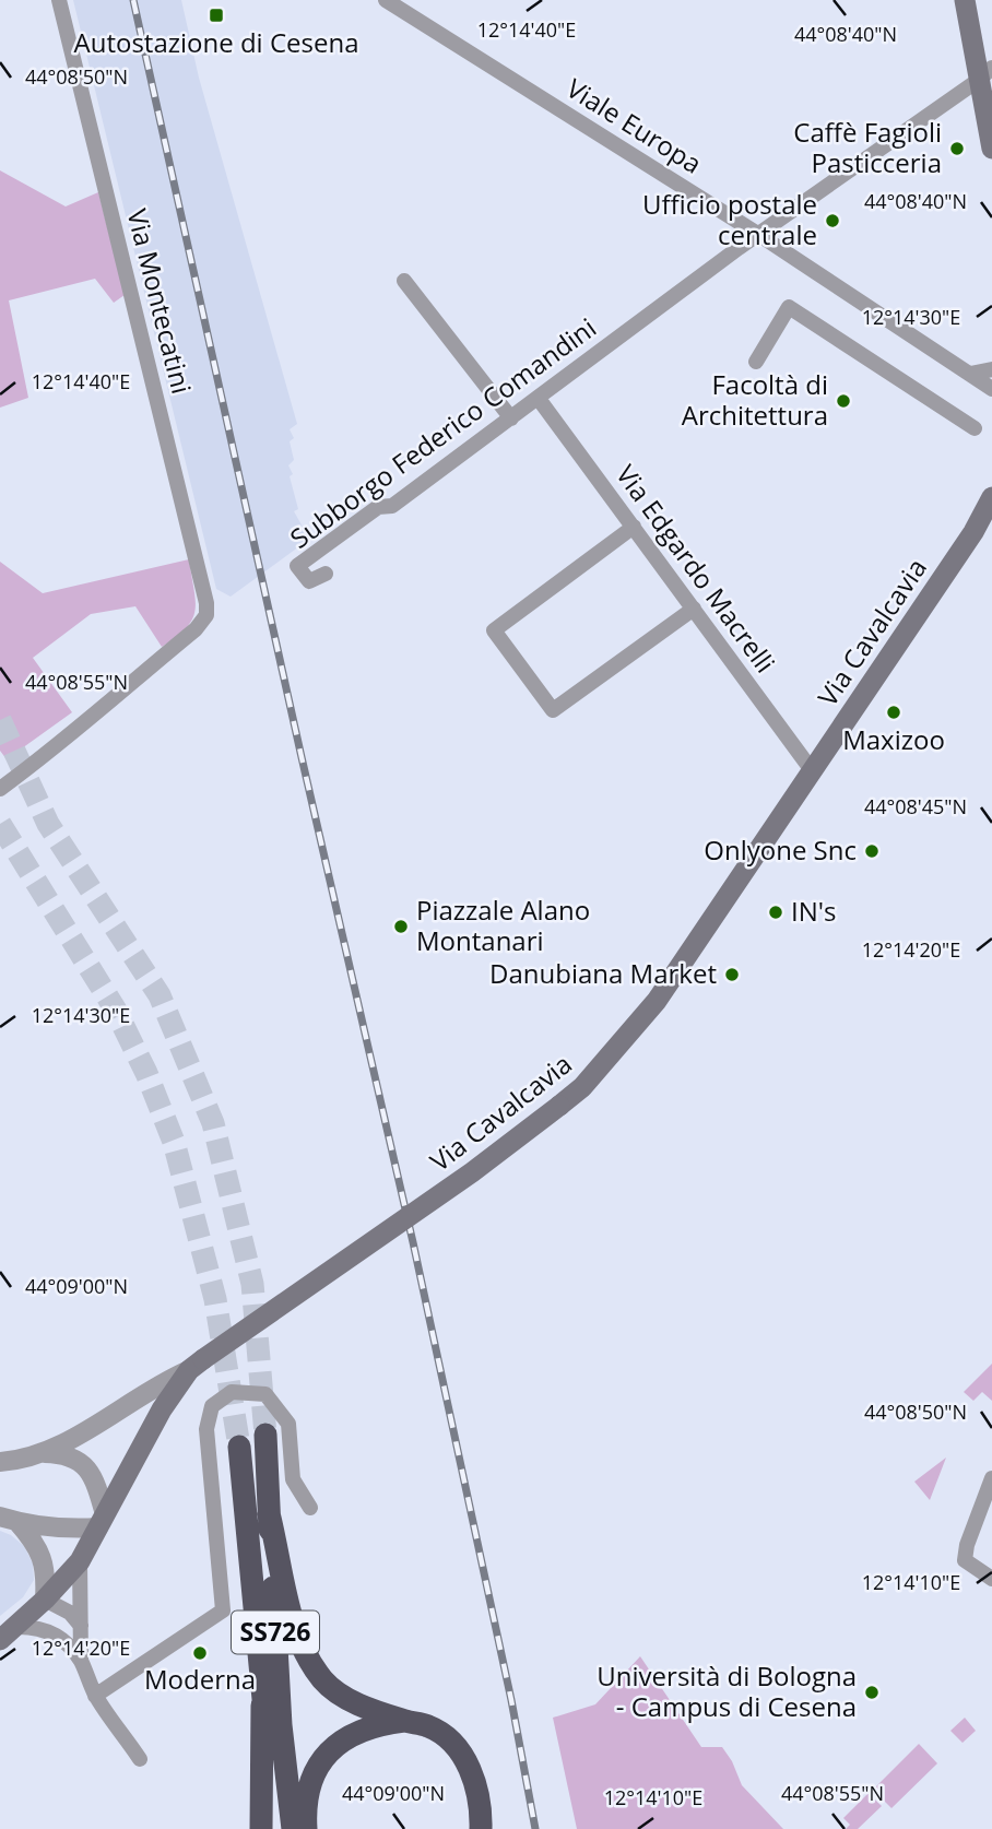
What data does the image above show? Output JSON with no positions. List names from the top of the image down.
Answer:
{
  "streets": {
    "highway": ["SS726"],
    "main road": ["Via Cavalcavia"],
    "street": [
      "Viale Europa",
      "Via Montecatini",
      "Subborgo Federico Comandini",
      "Via Edgardo Macrelli"
    ]
  },
  "crossings": [
    ["Viale Europa", "Subborgo Federico Comandini"],
    ["Subborgo Federico Comandini", "Via Edgardo Macrelli"],
    ["Via Edgardo Macrelli", "Via Cavalcavia"]
  ],
  "places": {
    "transit": ["Autostazione di Cesena"],
    "other": [
      "Caffè Fagioli Pasticceria",
      "Ufficio postale centrale",
      "Facoltà di Architettura",
      "Maxizoo",
      "Onlyone Snc",
      "IN's",
      "Piazzale Alano Montanari",
      "Danubiana Market",
      "Moderna",
      "Università di Bologna - Campus di Cesena"
    ]
  },
  "coordinates": [
    "12°14'40\"E",
    "44°08'40\"N",
    "44°08'50\"N",
    "12°14'30\"E",
    "44°08'55\"N",
    "44°08'45\"N",
    "12°14'20\"E",
    "44°09'00\"N",
    "12°14'10\"E"
  ]
}
